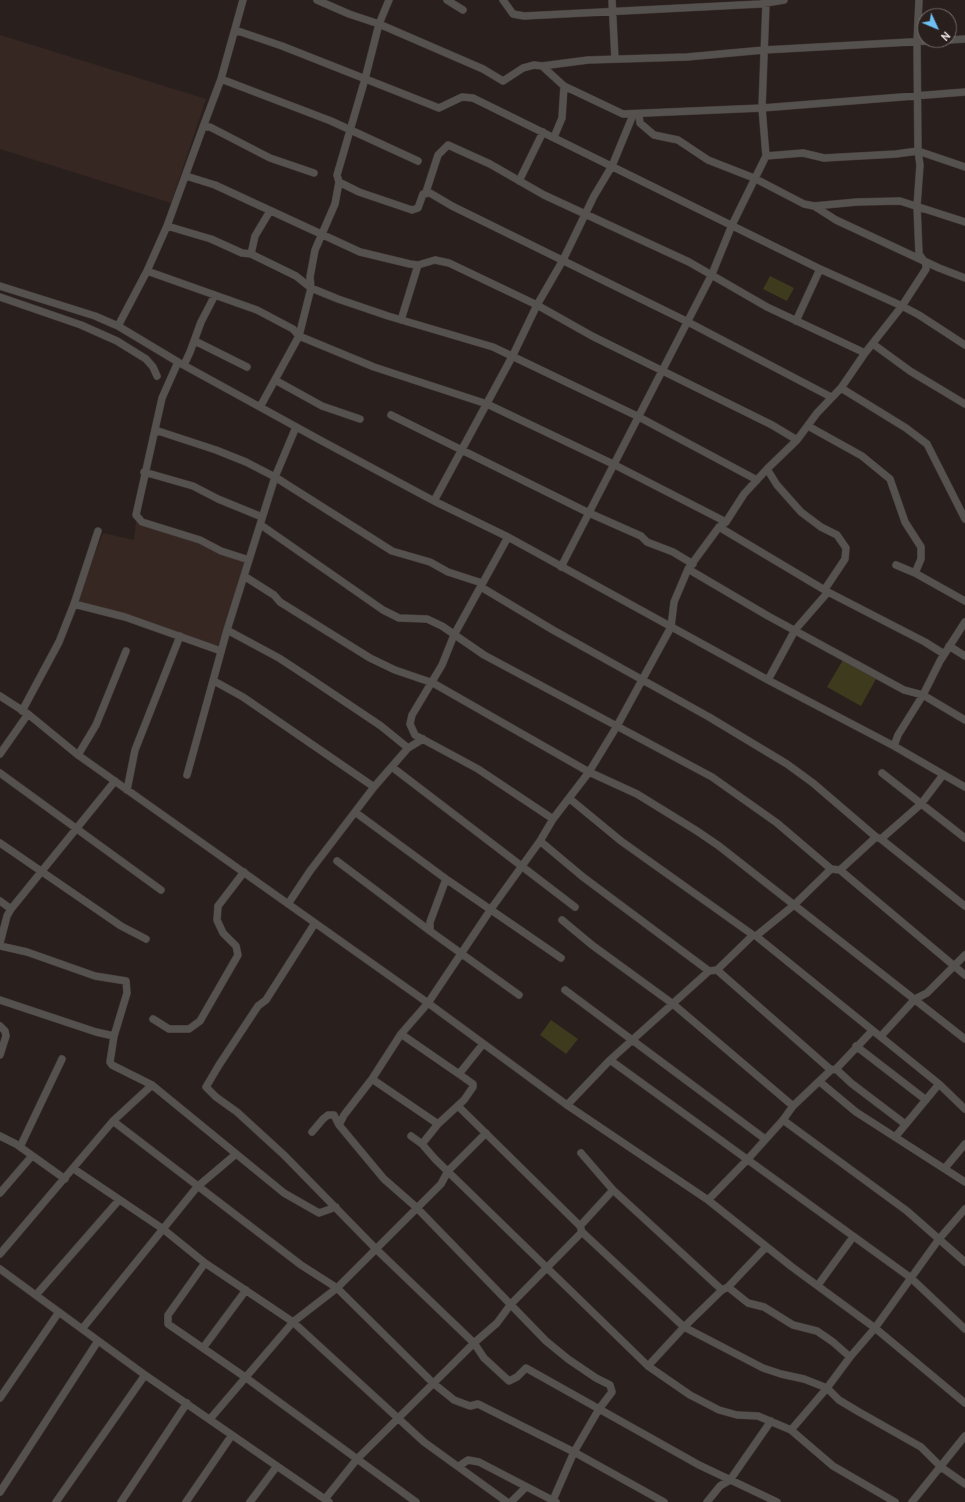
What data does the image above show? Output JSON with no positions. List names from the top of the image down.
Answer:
{
  "north": "bottom right"
}
